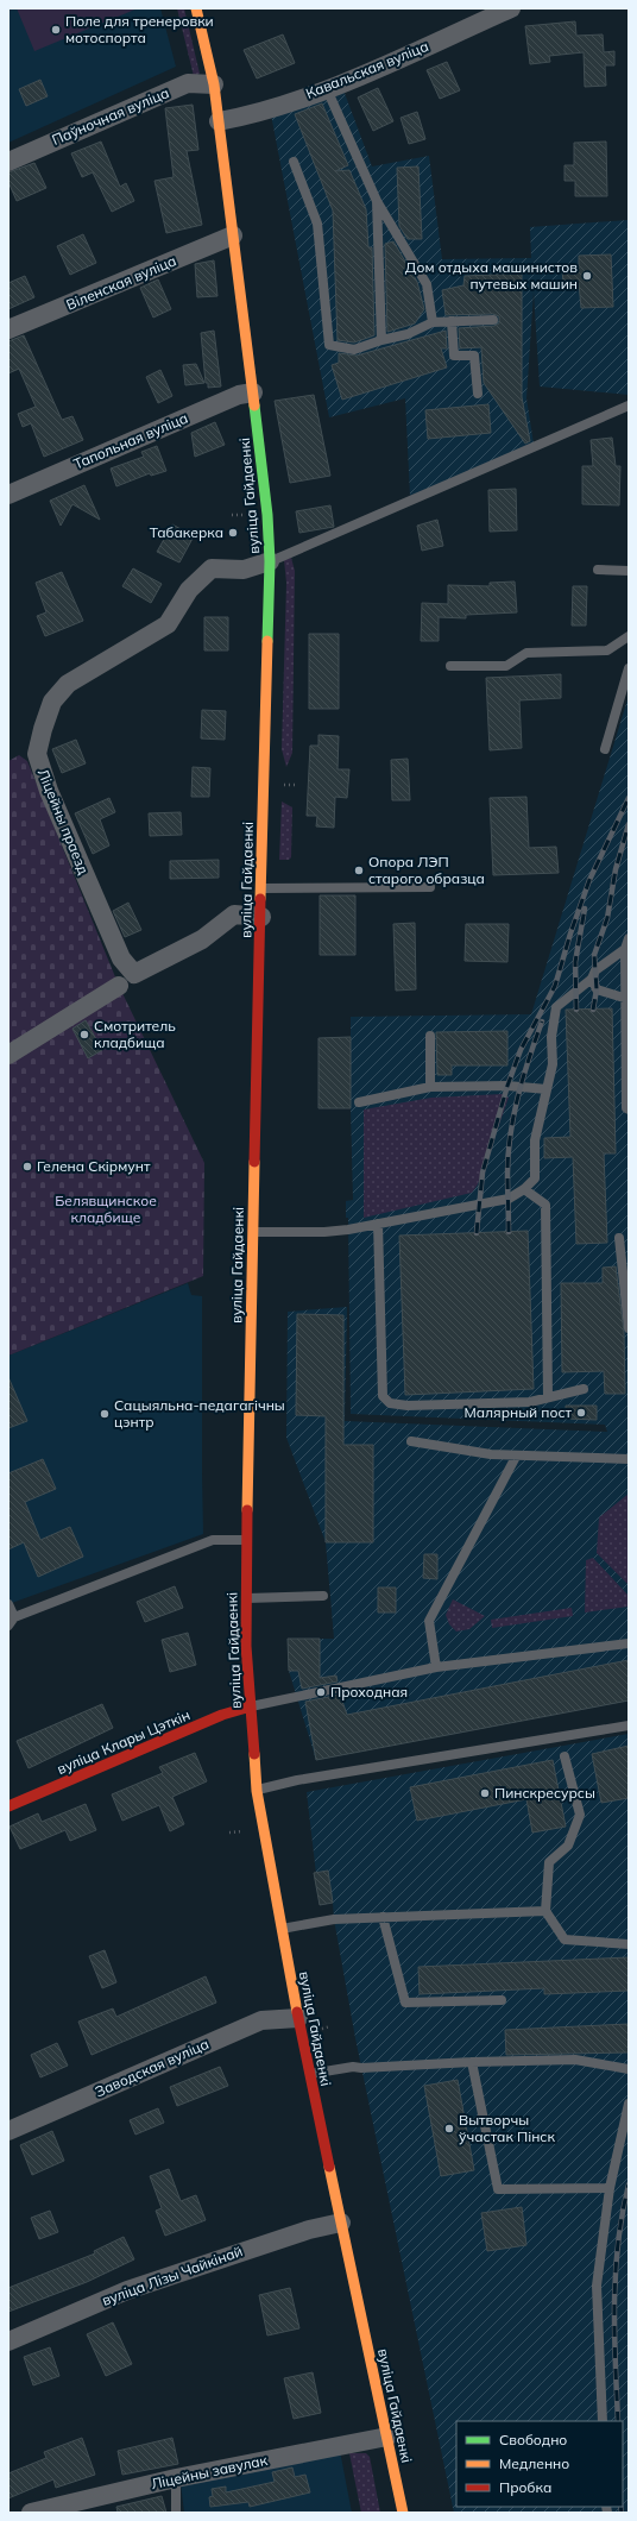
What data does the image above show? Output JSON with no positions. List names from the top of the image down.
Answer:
{
  "streets": {
    "street": [
      "Кавальская вуліца",
      "Паўночная вуліца",
      "Віленская вуліца",
      "Тапольная вуліца",
      "вуліца Гайдаенкі",
      "Ліцейны праезд",
      "вуліца Клары Цэткін",
      "Заводская вуліца",
      "вуліца Лізы Чайкінай",
      "Ліцейны завулак"
    ]
  },
  "crossings": [
    ["Кавальская вуліца", "вуліца Гайдаенкі"],
    ["Паўночная вуліца", "вуліца Гайдаенкі"],
    ["Віленская вуліца", "вуліца Гайдаенкі"],
    ["Тапольная вуліца", "вуліца Гайдаенкі"],
    ["вуліца Гайдаенкі", "Ліцейны праезд"],
    ["вуліца Гайдаенкі", "вуліца Клары Цэткін"],
    ["вуліца Гайдаенкі", "Заводская вуліца"],
    ["вуліца Гайдаенкі", "вуліца Лізы Чайкінай"],
    ["вуліца Гайдаенкі", "Ліцейны завулак"]
  ],
  "parks": ["Белявщинское кладбище"],
  "places": [
    "Поле для тренеровки мотоспорта",
    "Дом отдыха машинистов путевых машин",
    "Табакерка",
    "Опора ЛЭП старого образца",
    "Смотритель кладбища",
    "Гелена Скірмунт",
    "Малярный пост",
    "Сацыяльна-педагагічны цэнтр",
    "Проходная",
    "Пинскресурсы",
    "Вытворчы ўчастак Пінск"
  ],
  "legend": ["Свободно", "Медленно", "Пробка"]
}
